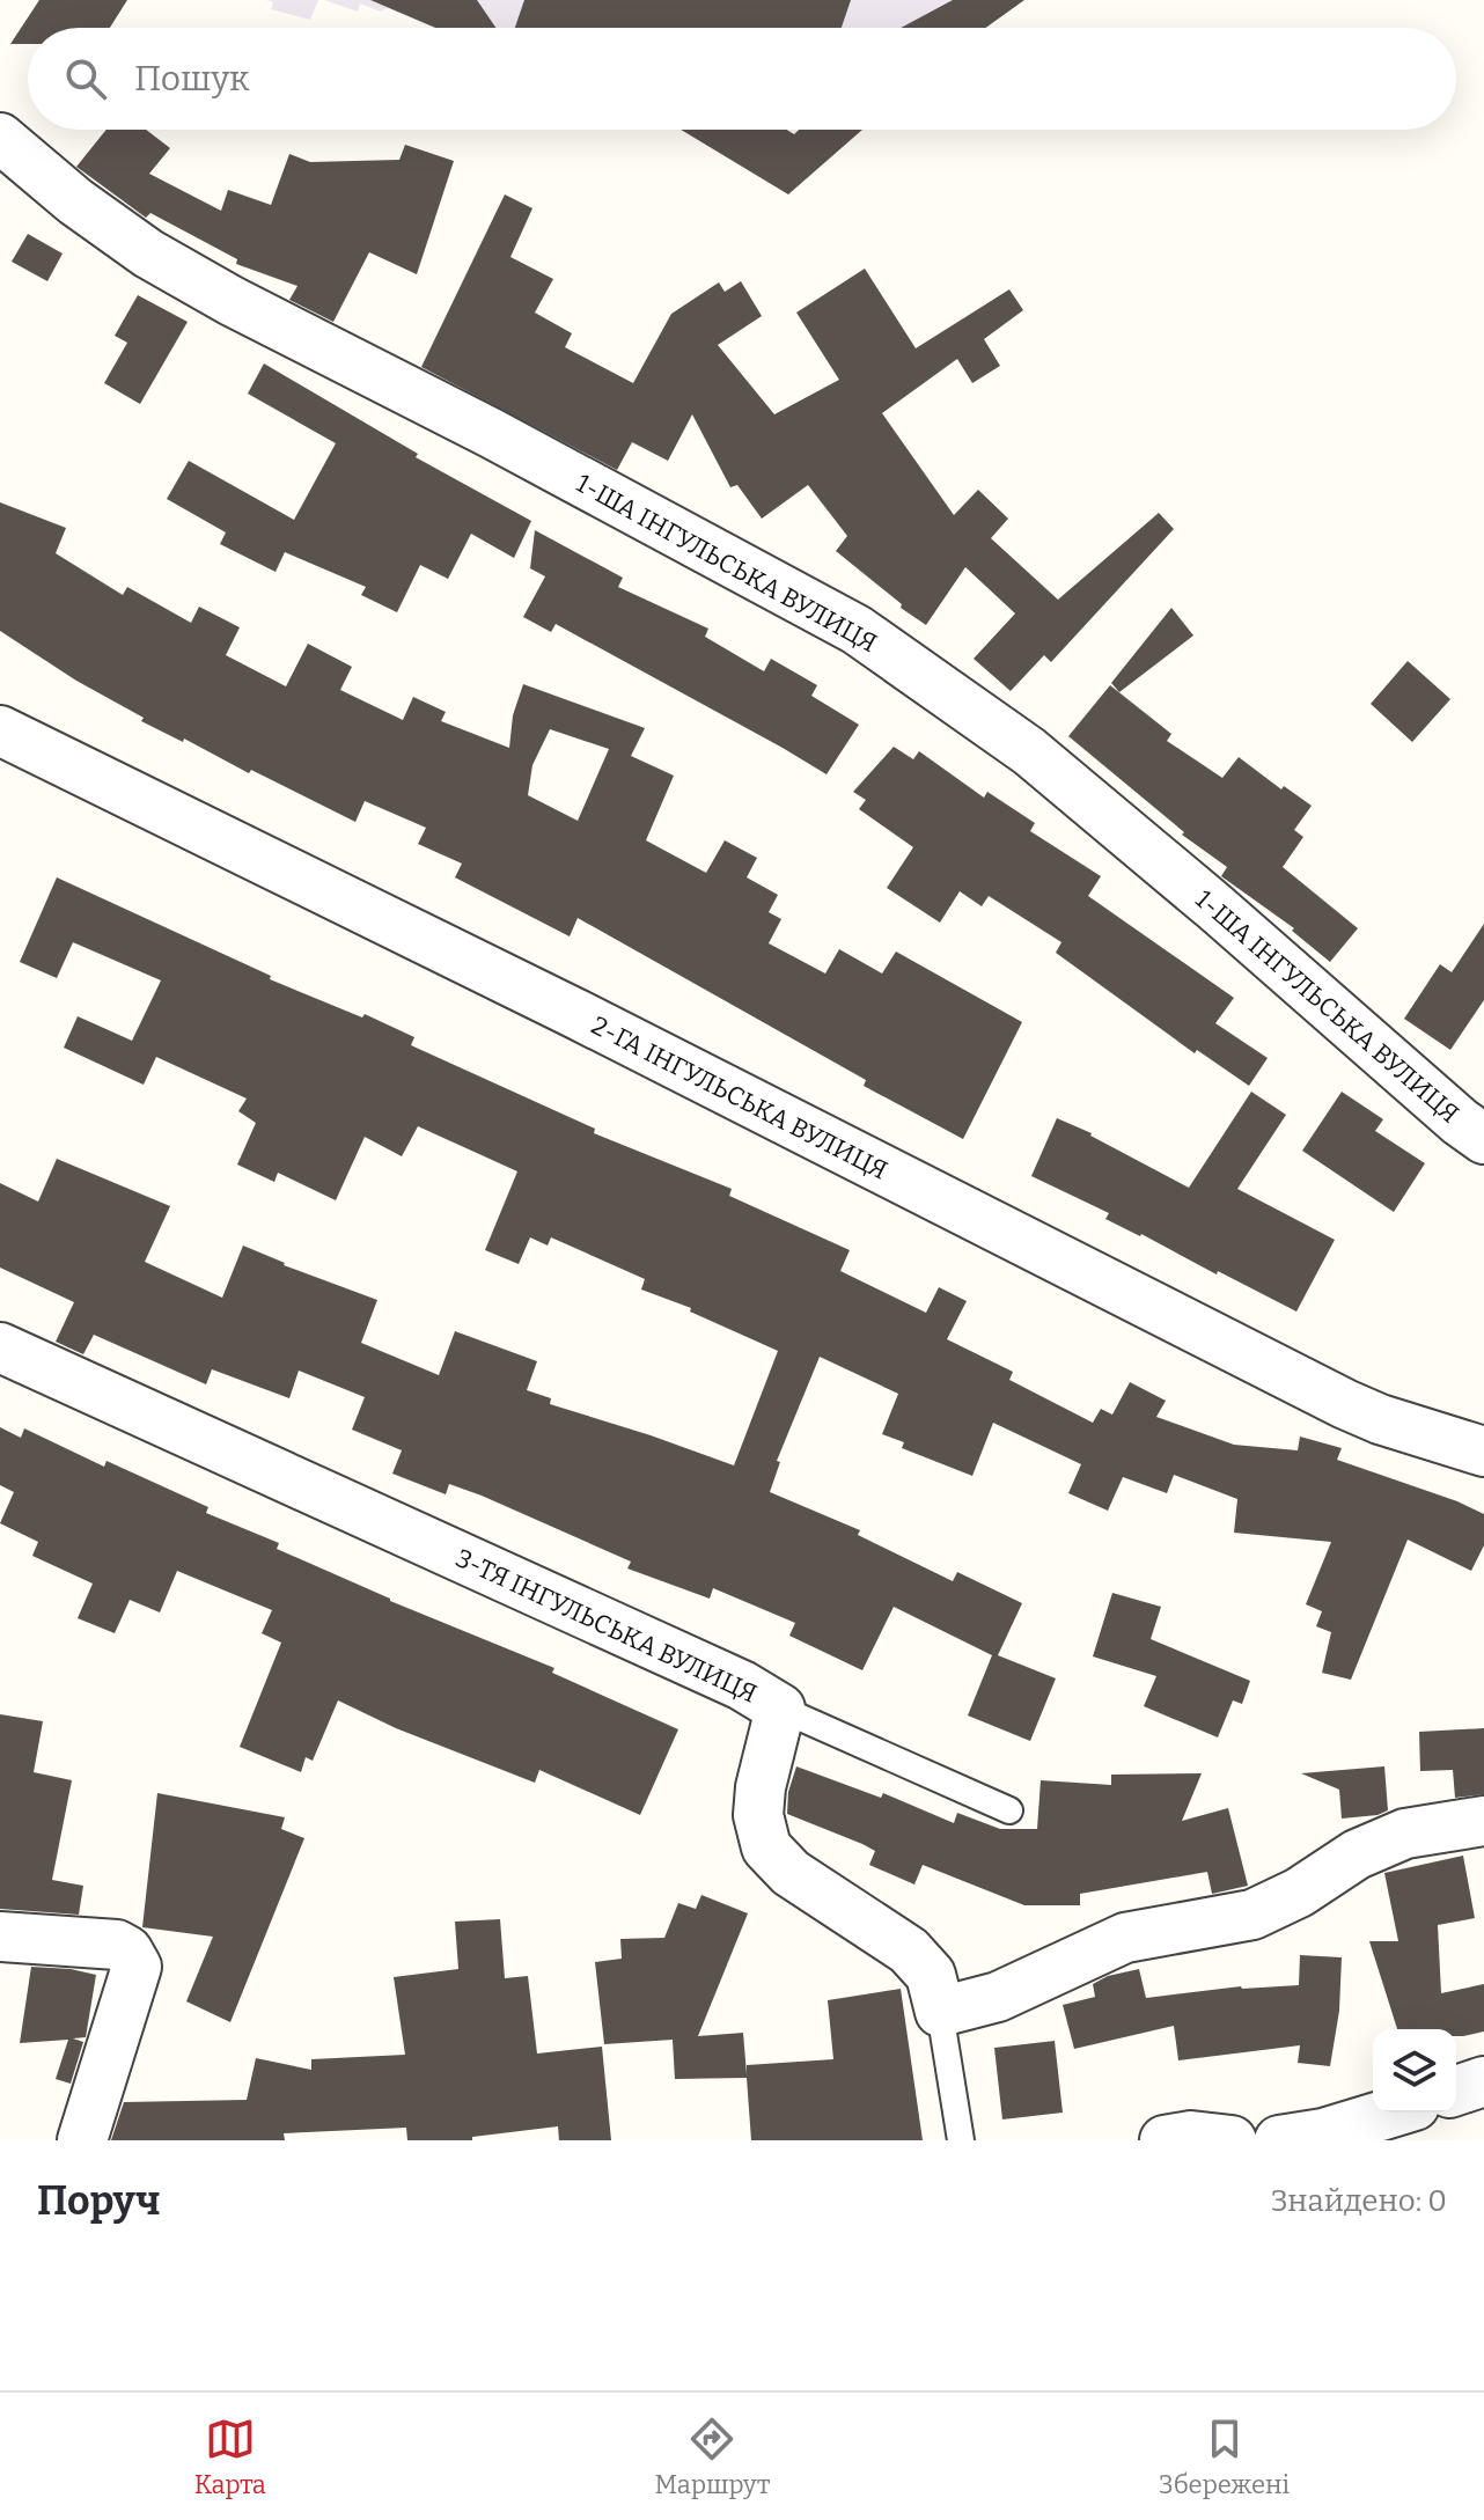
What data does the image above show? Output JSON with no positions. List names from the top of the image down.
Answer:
{
  "streets": {
    "street": ["1-ША ІНГУЛЬСЬКА ВУЛИЦЯ", "2-ГА ІНГУЛЬСЬКА ВУЛИЦЯ", "3-ТЯ ІНГУЛЬСЬКА ВУЛИЦЯ"]
  },
  "page": {
    "search": "Пошук",
    "heading": ["Поруч", "Знайдено: 0"],
    "nav": ["Карта", "Маршрут", "Збережені"]
  }
}
